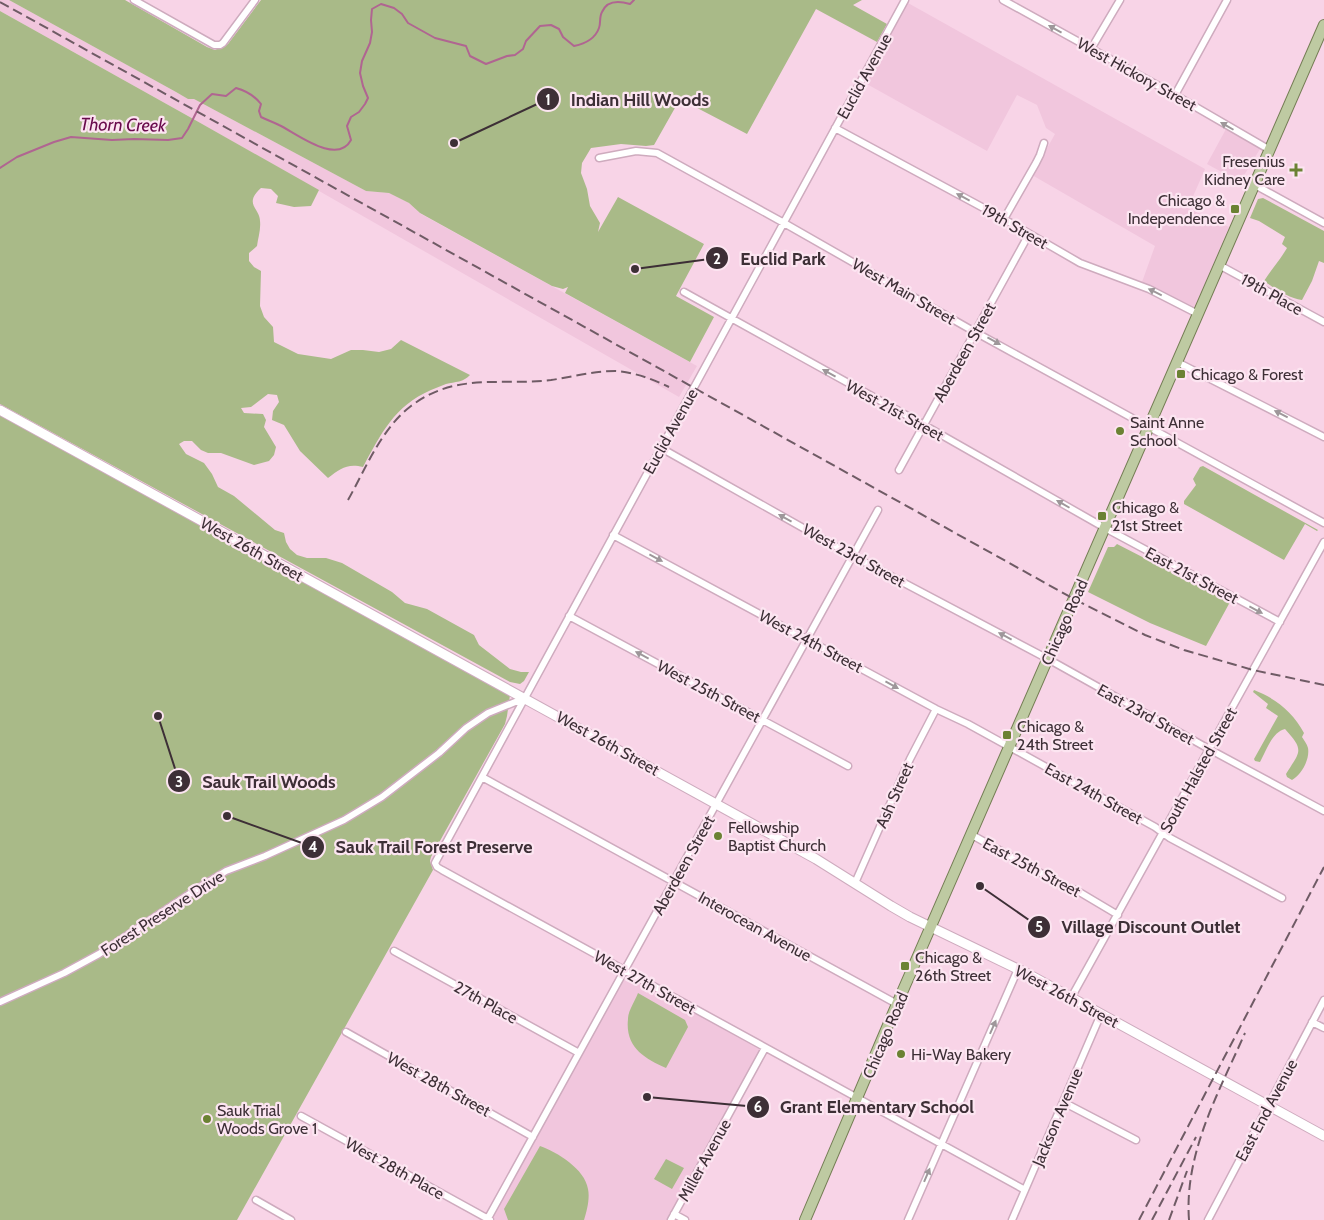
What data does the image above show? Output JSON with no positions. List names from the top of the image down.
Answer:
{
  "streets": {
    "main road": ["Chicago Road"],
    "street": [
      "West Hickory Street",
      "Euclid Avenue",
      "19th Street",
      "West Main Street",
      "19th Place",
      "Aberdeen Street",
      "West 21st Street",
      "West 26th Street",
      "West 23rd Street",
      "East 21st Street",
      "West 24th Street",
      "West 25th Street",
      "East 23rd Street",
      "South Halsted Street",
      "East 24th Street",
      "Ash Street",
      "East 25th Street",
      "Forest Preserve Drive",
      "Interocean Avenue",
      "West 27th Street",
      "27th Place",
      "West 28th Street",
      "East End Avenue",
      "Jackson Avenue",
      "Miller Avenue",
      "West 28th Place"
    ]
  },
  "crossings": [
    ["West Hickory Street", "Chicago Road"],
    ["Euclid Avenue", "19th Street"],
    ["Euclid Avenue", "West Main Street"],
    ["Euclid Avenue", "West 21st Street"],
    ["Euclid Avenue", "West 26th Street"],
    ["Euclid Avenue", "West 23rd Street"],
    ["Euclid Avenue", "West 24th Street"],
    ["Euclid Avenue", "West 25th Street"],
    ["Euclid Avenue", "Forest Preserve Drive"],
    ["Euclid Avenue", "Interocean Avenue"],
    ["Euclid Avenue", "West 27th Street"],
    ["19th Street", "Aberdeen Street"],
    ["19th Street", "Chicago Road"],
    ["West Main Street", "Aberdeen Street"],
    ["West Main Street", "Chicago Road"],
    ["19th Place", "Chicago Road"],
    ["Aberdeen Street", "West 21st Street"],
    ["Aberdeen Street", "West 26th Street"],
    ["Aberdeen Street", "West 23rd Street"],
    ["Aberdeen Street", "West 24th Street"],
    ["Aberdeen Street", "West 25th Street"],
    ["Aberdeen Street", "Interocean Avenue"],
    ["Aberdeen Street", "West 27th Street"],
    ["Aberdeen Street", "27th Place"],
    ["Aberdeen Street", "West 28th Street"],
    ["Aberdeen Street", "West 28th Place"],
    ["West 21st Street", "East 21st Street"],
    ["West 21st Street", "Chicago Road"],
    ["West 26th Street", "Chicago Road"],
    ["West 26th Street", "South Halsted Street"],
    ["West 26th Street", "Ash Street"],
    ["West 26th Street", "Forest Preserve Drive"],
    ["West 26th Street", "East End Avenue"],
    ["West 26th Street", "Jackson Avenue"],
    ["West 23rd Street", "Chicago Road"],
    ["West 23rd Street", "East 23rd Street"],
    ["East 21st Street", "Chicago Road"],
    ["East 21st Street", "South Halsted Street"],
    ["Chicago Road", "West 24th Street"],
    ["Chicago Road", "East 23rd Street"],
    ["Chicago Road", "East 24th Street"],
    ["Chicago Road", "East 25th Street"],
    ["Chicago Road", "Interocean Avenue"],
    ["Chicago Road", "West 27th Street"],
    ["West 24th Street", "East 24th Street"],
    ["West 24th Street", "Ash Street"],
    ["East 23rd Street", "South Halsted Street"],
    ["South Halsted Street", "East 24th Street"],
    ["South Halsted Street", "East 25th Street"],
    ["West 27th Street", "Jackson Avenue"],
    ["West 27th Street", "Miller Avenue"]
  ],
  "one_way": [
    "West Hickory Street",
    "19th Street",
    "West 21st Street",
    "West 23rd Street",
    "East 21st Street",
    "West 24th Street",
    "West 25th Street"
  ],
  "water": ["Thorn Creek"],
  "places": {
    "other": [
      "Indian Hill Woods",
      "Euclid Park",
      "Saint Anne School",
      "Sauk Trail Woods",
      "Sauk Trail Forest Preserve",
      "Fellowship Baptist Church",
      "Village Discount Outlet",
      "Hi-Way Bakery",
      "Grant Elementary School",
      "Sauk Trial Woods Grove 1"
    ],
    "health": ["Fresenius Kidney Care"],
    "transit": [
      "Chicago & Independence",
      "Chicago & Forest",
      "Chicago & 21st Street",
      "Chicago & 24th Street",
      "Chicago & 26th Street"
    ]
  }
}
